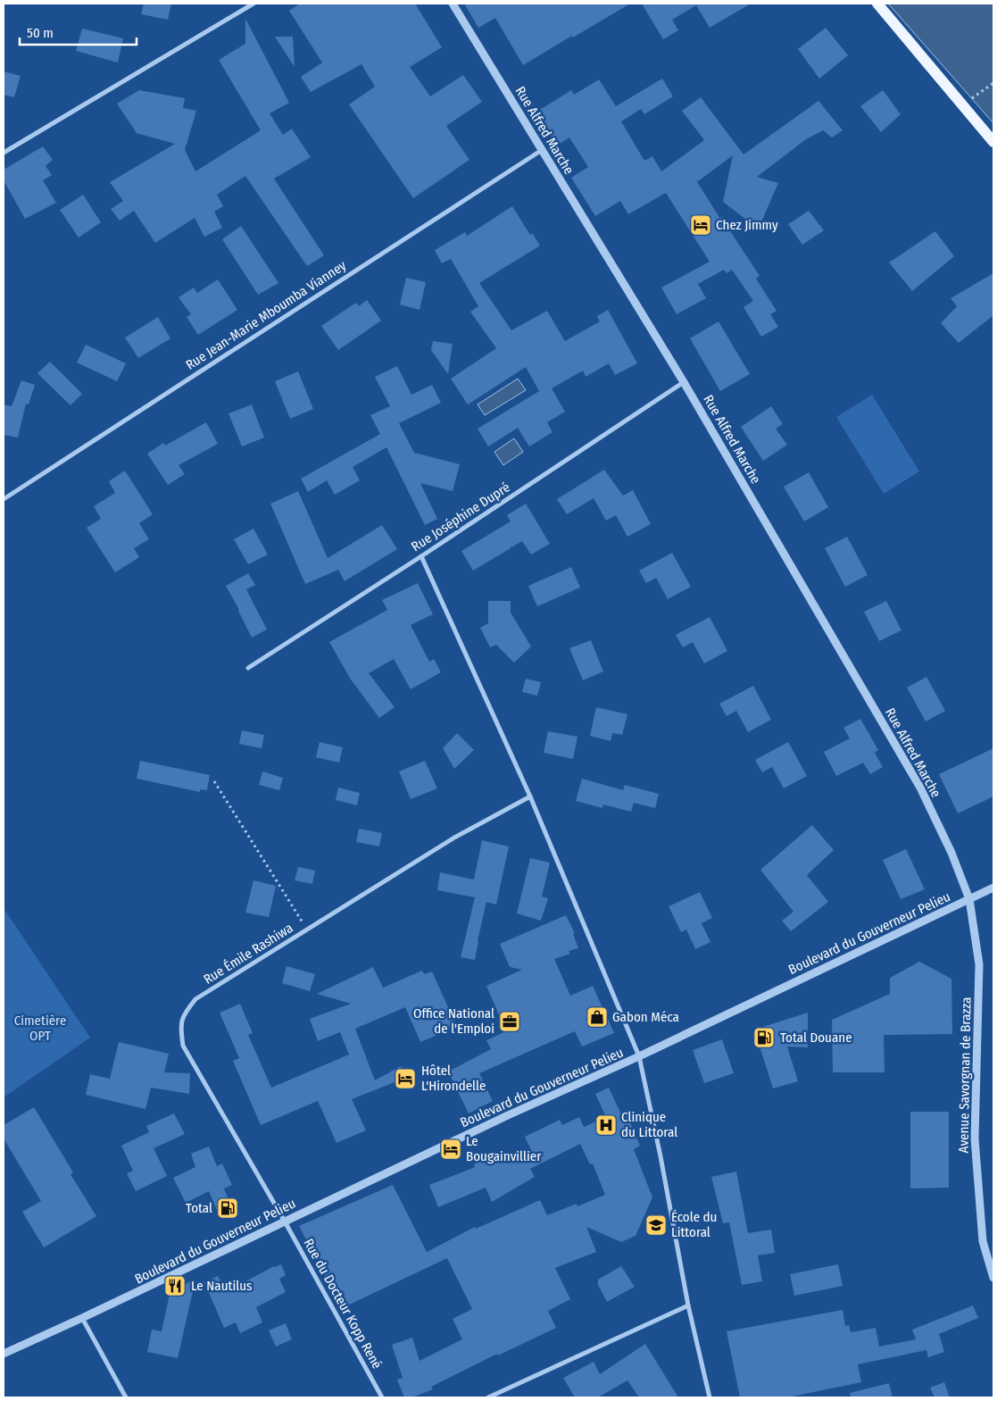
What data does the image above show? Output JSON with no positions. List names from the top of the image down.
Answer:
{
  "streets": {
    "street": [
      "Rue Alfred Marche",
      "Rue Jean-Marie Mboumba Vianney",
      "Rue Joséphine Dupré",
      "Boulevard du Gouverneur Pelieu",
      "Rue Émile Rashiwa",
      "Avenue Savorgnan de Brazza",
      "Rue du Docteur Kopp René"
    ]
  },
  "crossings": [
    ["Rue Alfred Marche", "Rue Jean-Marie Mboumba Vianney"],
    ["Rue Alfred Marche", "Rue Joséphine Dupré"],
    ["Rue Alfred Marche", "Boulevard du Gouverneur Pelieu"],
    ["Rue Alfred Marche", "Avenue Savorgnan de Brazza"],
    ["Boulevard du Gouverneur Pelieu", "Rue Émile Rashiwa"],
    ["Boulevard du Gouverneur Pelieu", "Avenue Savorgnan de Brazza"],
    ["Boulevard du Gouverneur Pelieu", "Rue du Docteur Kopp René"],
    ["Rue Émile Rashiwa", "Rue du Docteur Kopp René"]
  ],
  "parks": ["Cimetière OPT"],
  "places": {
    "hotel": ["Chez Jimmy", "Hôtel L'Hirondelle", "Le Bougainvillier"],
    "shop": ["Gabon Méca"],
    "office": ["Office National de l'Emploi"],
    "fuel station": ["Total Douane", "Total"],
    "hospital": ["Clinique du Littoral"],
    "school or university": ["École du Littoral"],
    "restaurant": ["Le Nautilus"]
  },
  "scale_bar": "50 m"
}
